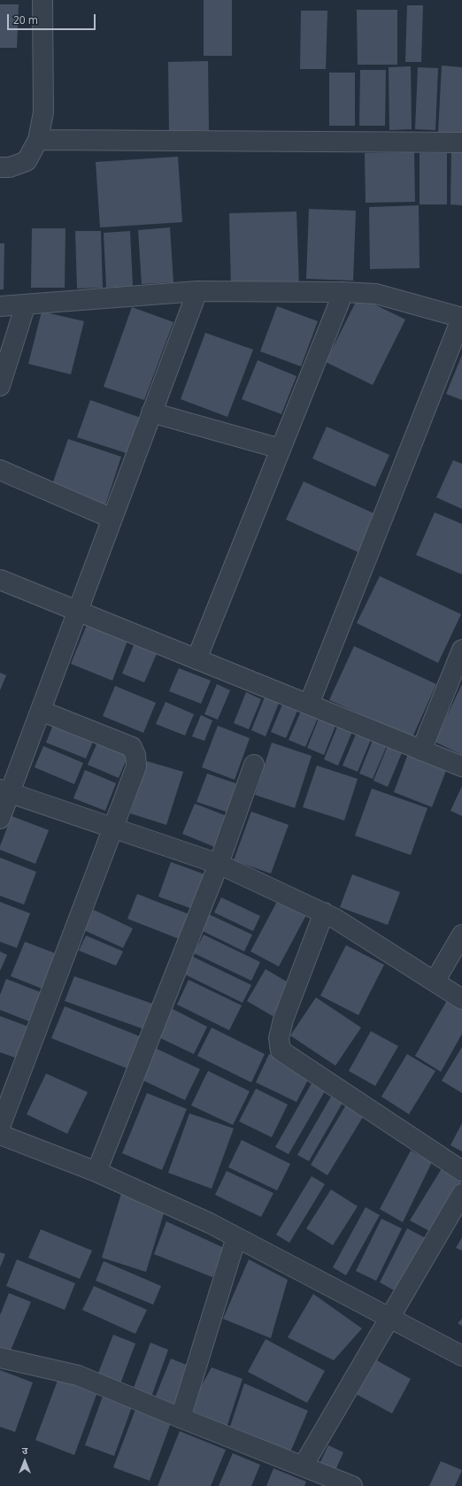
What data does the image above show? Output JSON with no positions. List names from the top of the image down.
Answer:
{
  "scale_bar": "20 m",
  "north": "top"
}
